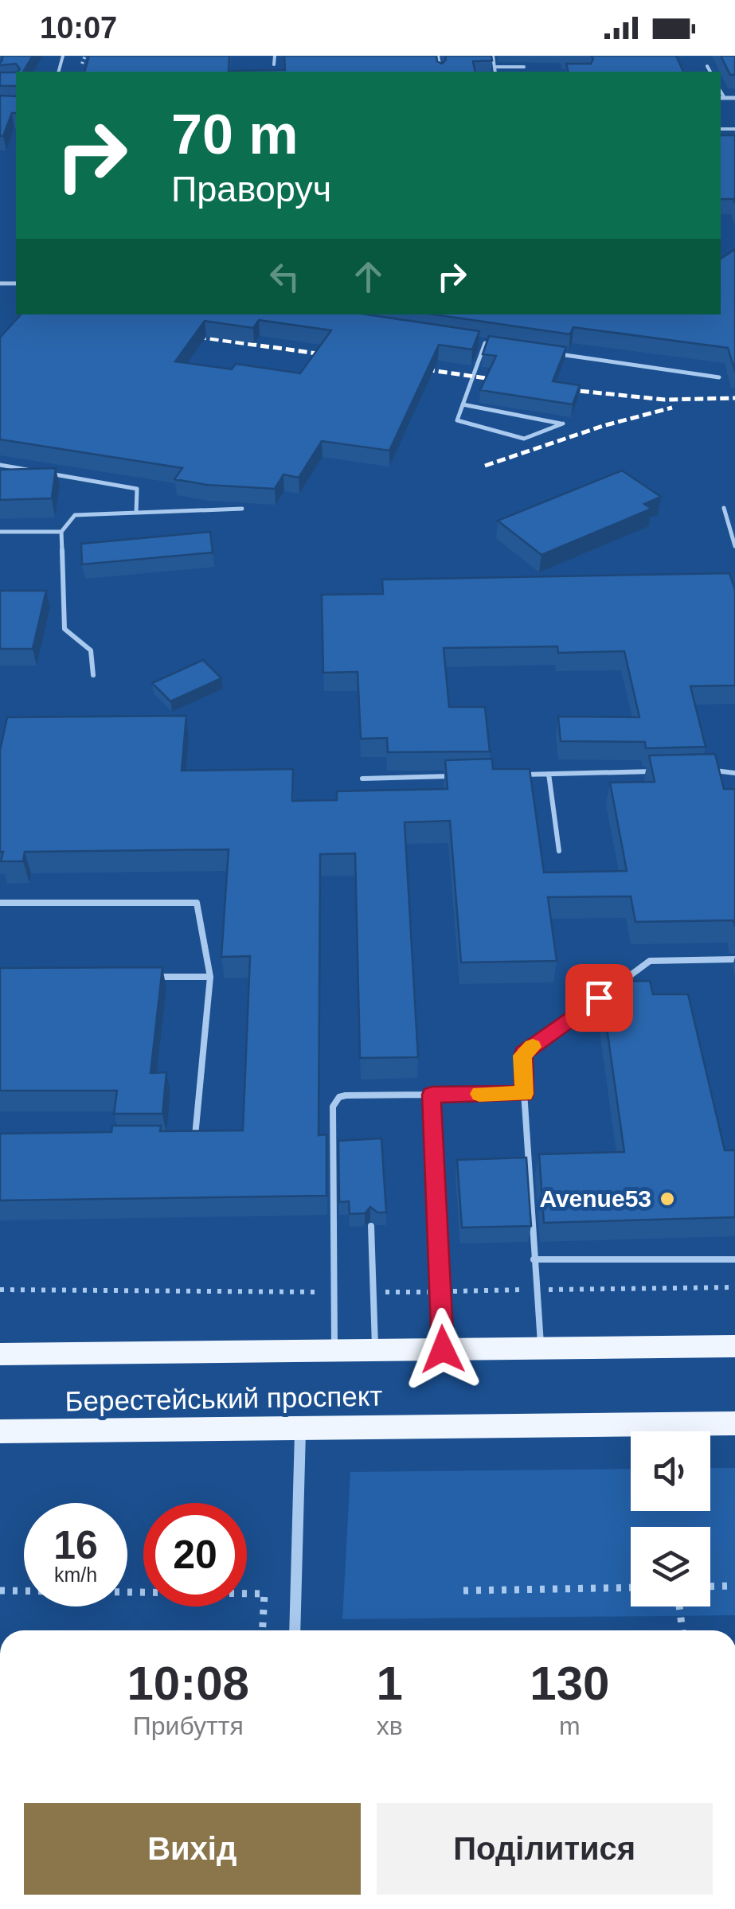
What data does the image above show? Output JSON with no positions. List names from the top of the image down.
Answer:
{
  "streets": {
    "main road": ["Берестейський проспект"]
  },
  "places": ["Avenue53"],
  "page": {
    "status": "10:07",
    "turn": ["70 m", "Праворуч"],
    "speed": "16 km/h",
    "limit": "20",
    "eta": [
      "10:08",
      "Прибуття",
      "1",
      "хв",
      "130",
      "m"
    ],
    "buttons": ["Вихід", "Поділитися"]
  }
}
